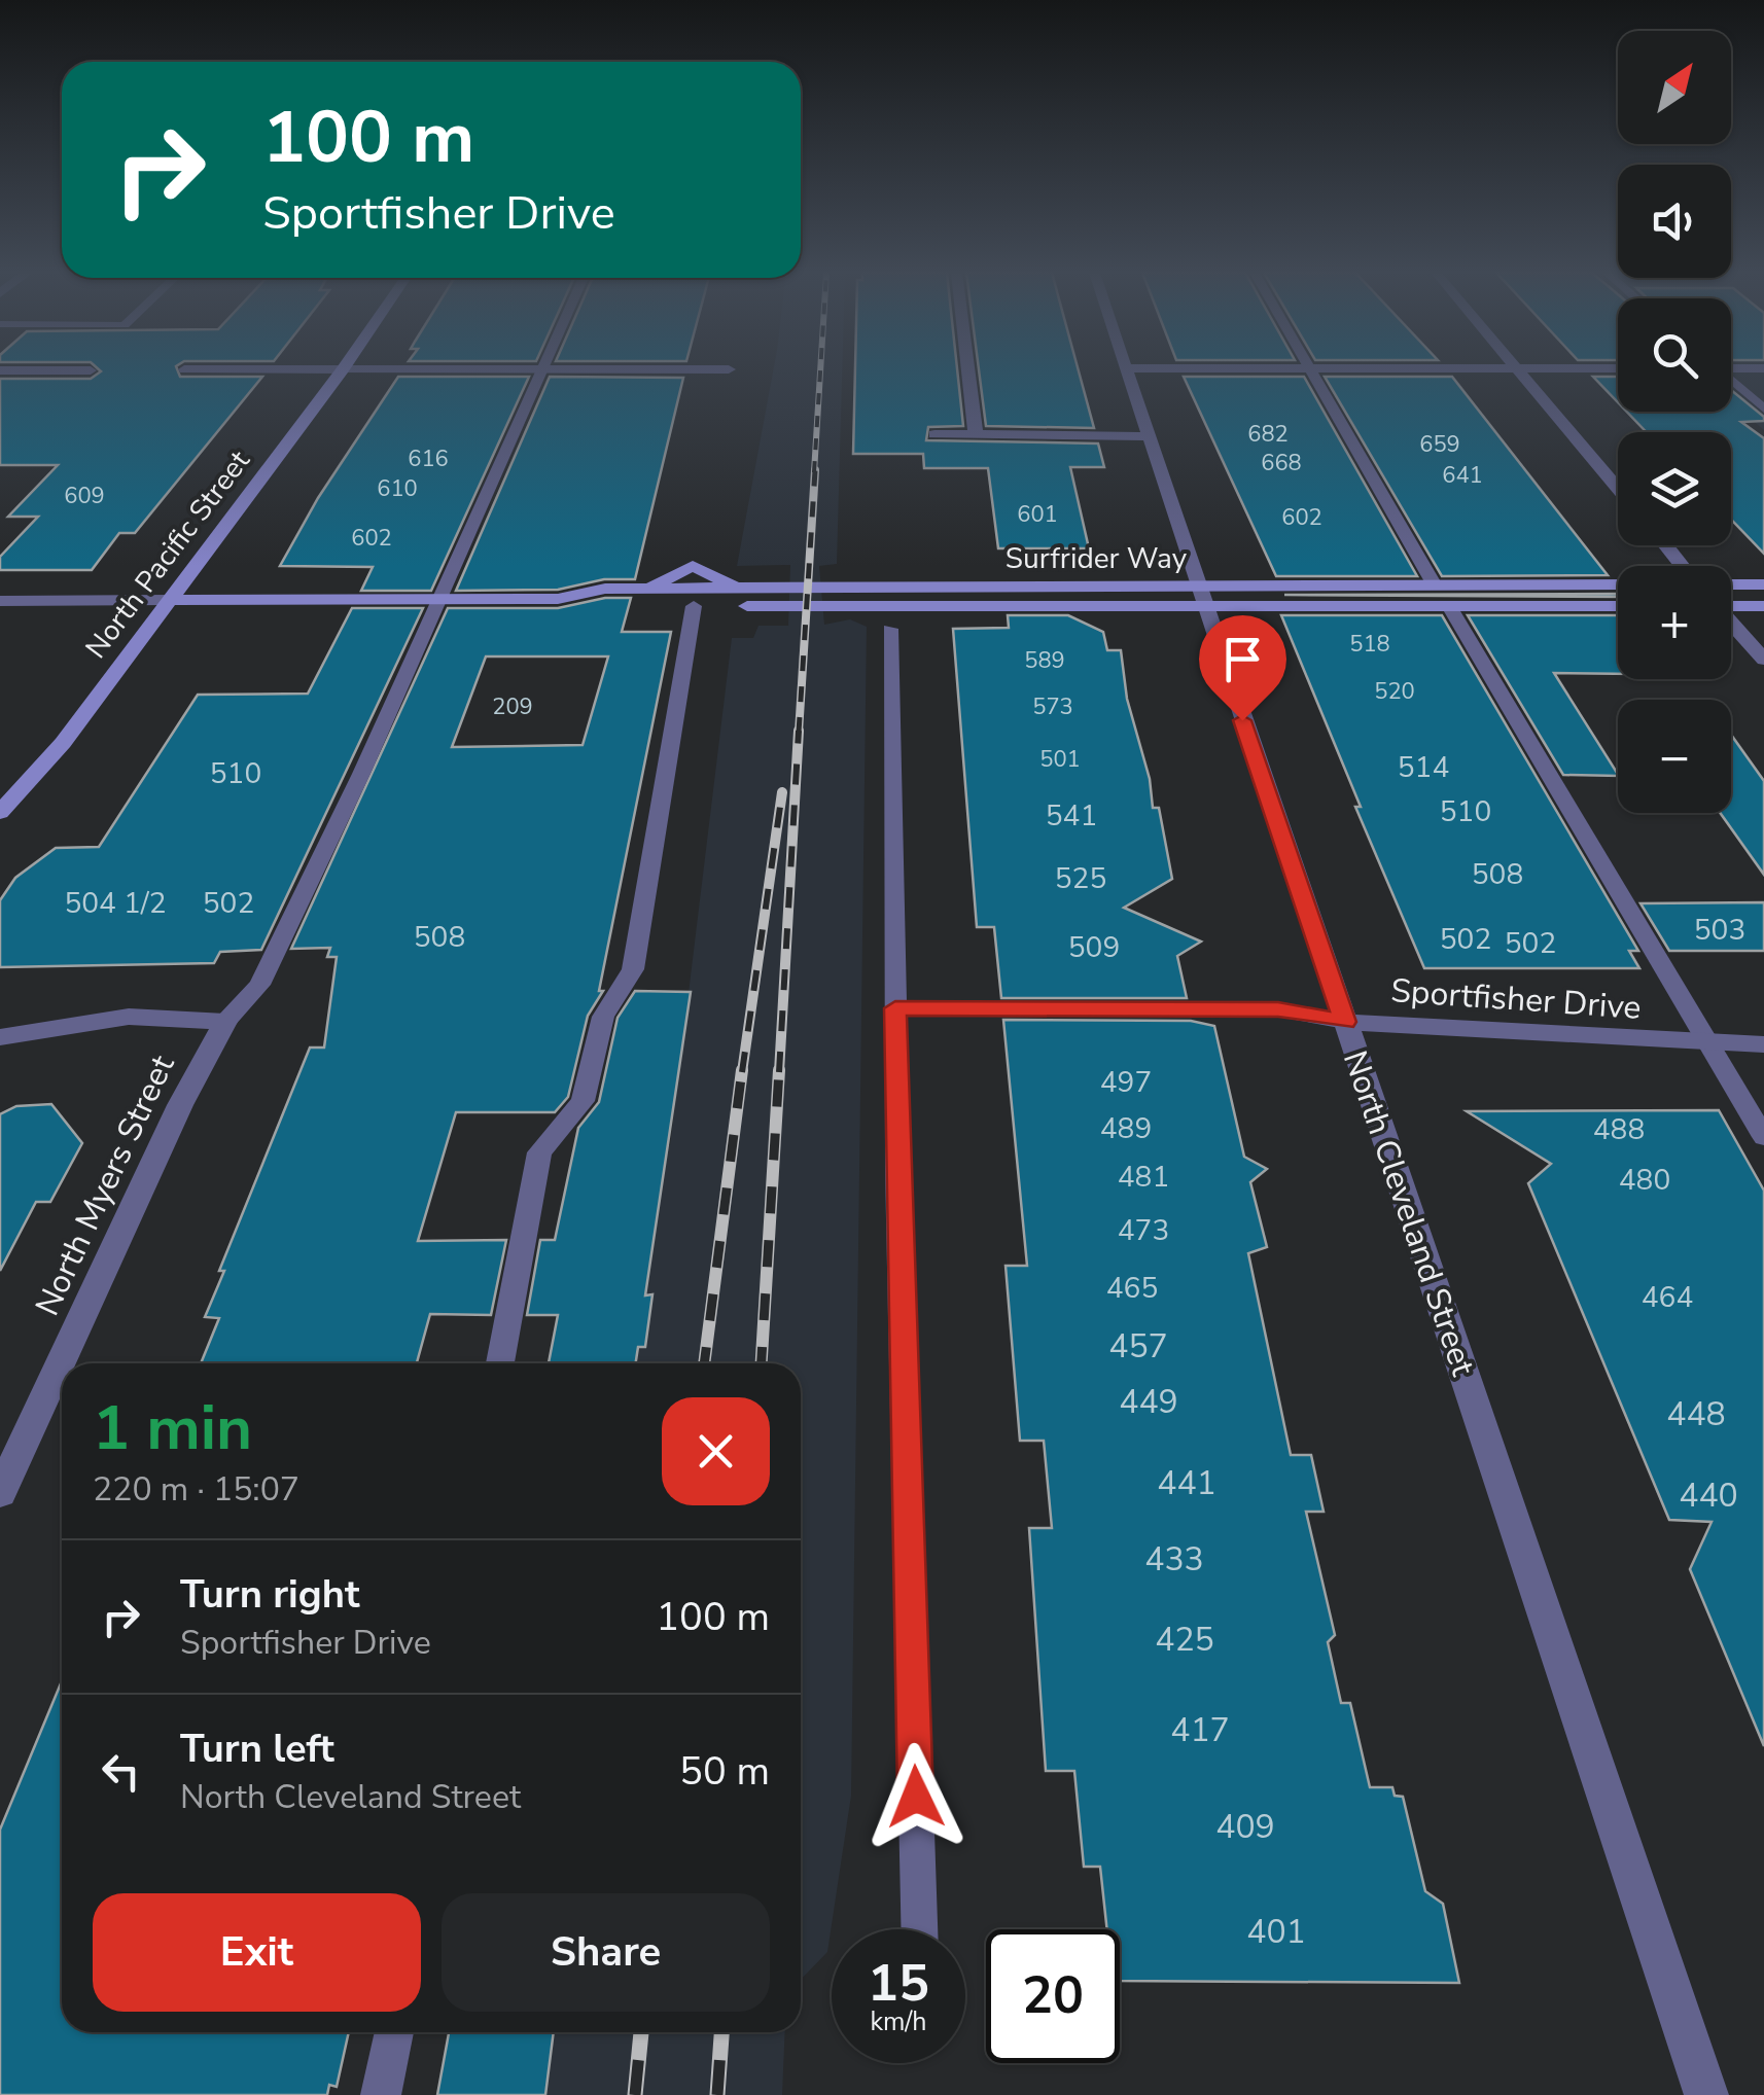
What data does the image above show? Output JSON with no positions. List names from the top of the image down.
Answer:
{
  "streets": {
    "main road": ["North Pacific Street", "Surfrider Way"],
    "street": ["Sportfisher Drive", "North Myers Street", "North Cleveland Street"]
  },
  "crossings": [
    ["North Pacific Street", "Surfrider Way"],
    ["Surfrider Way", "North Cleveland Street"],
    ["Sportfisher Drive", "North Cleveland Street"]
  ],
  "house_numbers": [
    "682",
    "659",
    "616",
    "668",
    "641",
    "610",
    "609",
    "601",
    "602",
    "602",
    "518",
    "589",
    "520",
    "209",
    "573",
    "501",
    "514",
    "510",
    "510",
    "541",
    "508",
    "525",
    "504 1/2",
    "502",
    "503",
    "508",
    "502",
    "502",
    "509",
    "497",
    "489",
    "488",
    "481",
    "480",
    "473",
    "465",
    "464",
    "457",
    "449",
    "448",
    "441",
    "440",
    "433",
    "425",
    "417",
    "409",
    "401"
  ],
  "north": "top right",
  "page": {
    "map_buttons": ["+", "−"],
    "turn": ["100 m", "Sportfisher Drive"],
    "heading": ["1 min", "220 m · 15:07"],
    "list": [
      {
        "name": "Turn right",
        "note": "Sportfisher Drive",
        "value": "100 m"
      },
      {
        "name": "Turn left",
        "note": "North Cleveland Street",
        "value": "50 m"
      }
    ],
    "buttons": ["Exit", "Share"],
    "speed": "15 km/h",
    "limit": "20"
  }
}
